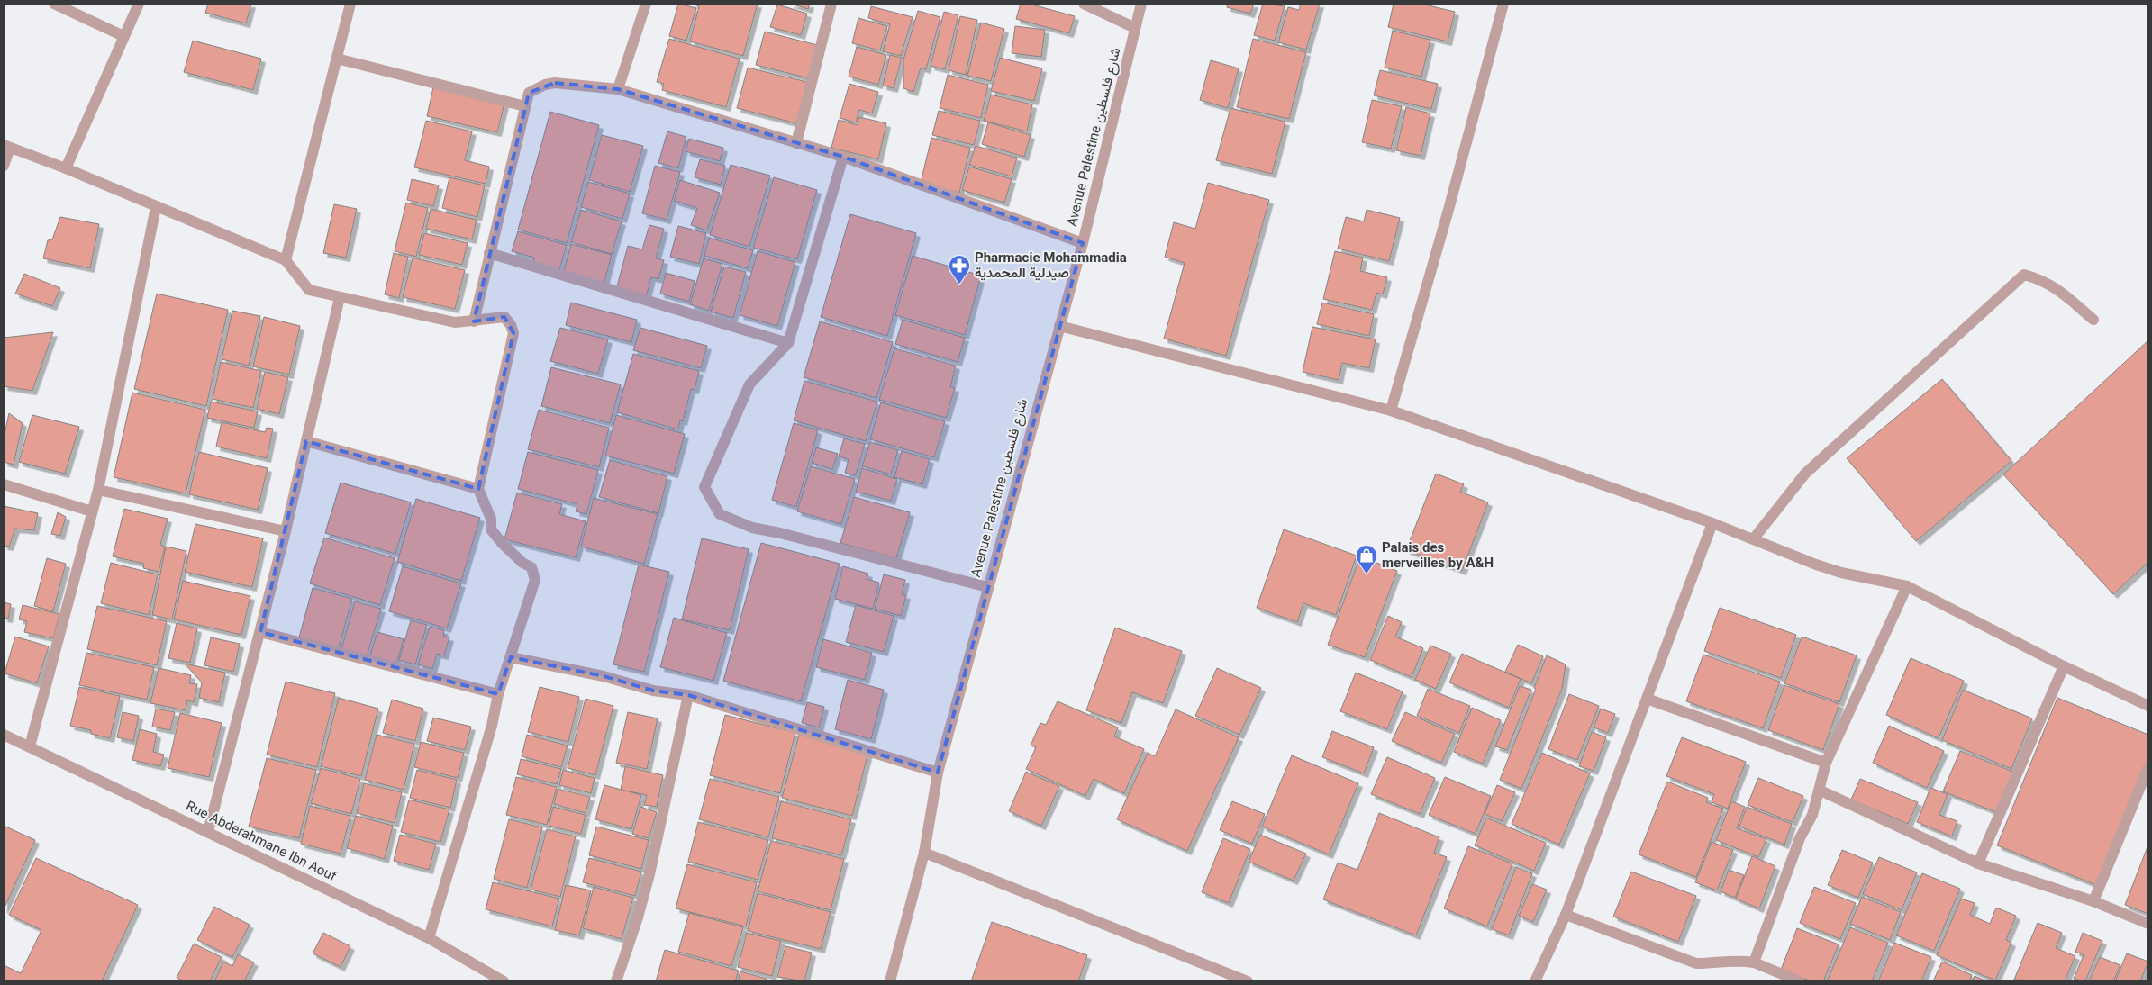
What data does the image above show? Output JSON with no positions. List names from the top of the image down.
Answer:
{
  "streets": {
    "street": ["Avenue Palestine شارع فلسطين", "Rue Abderahmane Ibn Aouf"]
  },
  "places": {
    "pharmacy": ["Pharmacie Mohammadia صيدلية المحمدية"],
    "shop": ["Palais des merveilles by A&H"]
  }
}
